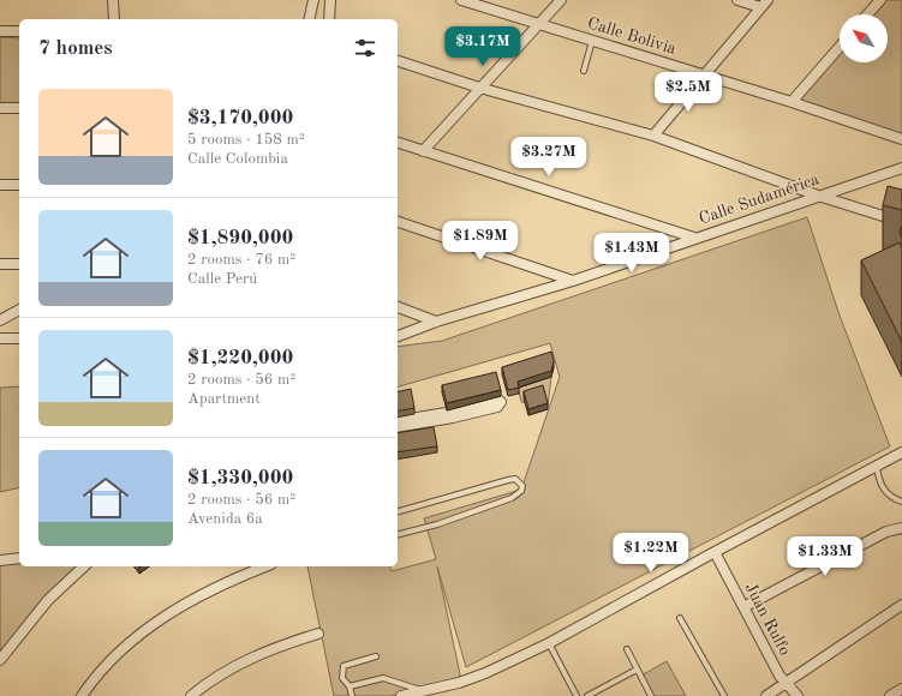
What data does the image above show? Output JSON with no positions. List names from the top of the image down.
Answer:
{
  "streets": {
    "street": ["Calle Bolivia", "Calle Sudamérica", "Juan Rulfo"]
  },
  "north": "top left",
  "page": {
    "heading": "7 homes",
    "price": [
      "$3.17M",
      "$2.5M",
      "$3.27M",
      "$1.89M",
      "$1.43M",
      "$1.22M",
      "$1.33M"
    ],
    "list": [
      {
        "name": "$3,170,000",
        "note": "5 rooms · 158 m² · Calle Colombia"
      },
      {
        "name": "$1,890,000",
        "note": "2 rooms · 76 m² · Calle Perú"
      },
      {
        "name": "$1,220,000",
        "note": "2 rooms · 56 m² · Apartment"
      },
      {
        "name": "$1,330,000",
        "note": "2 rooms · 56 m² · Avenida 6a"
      }
    ]
  }
}
